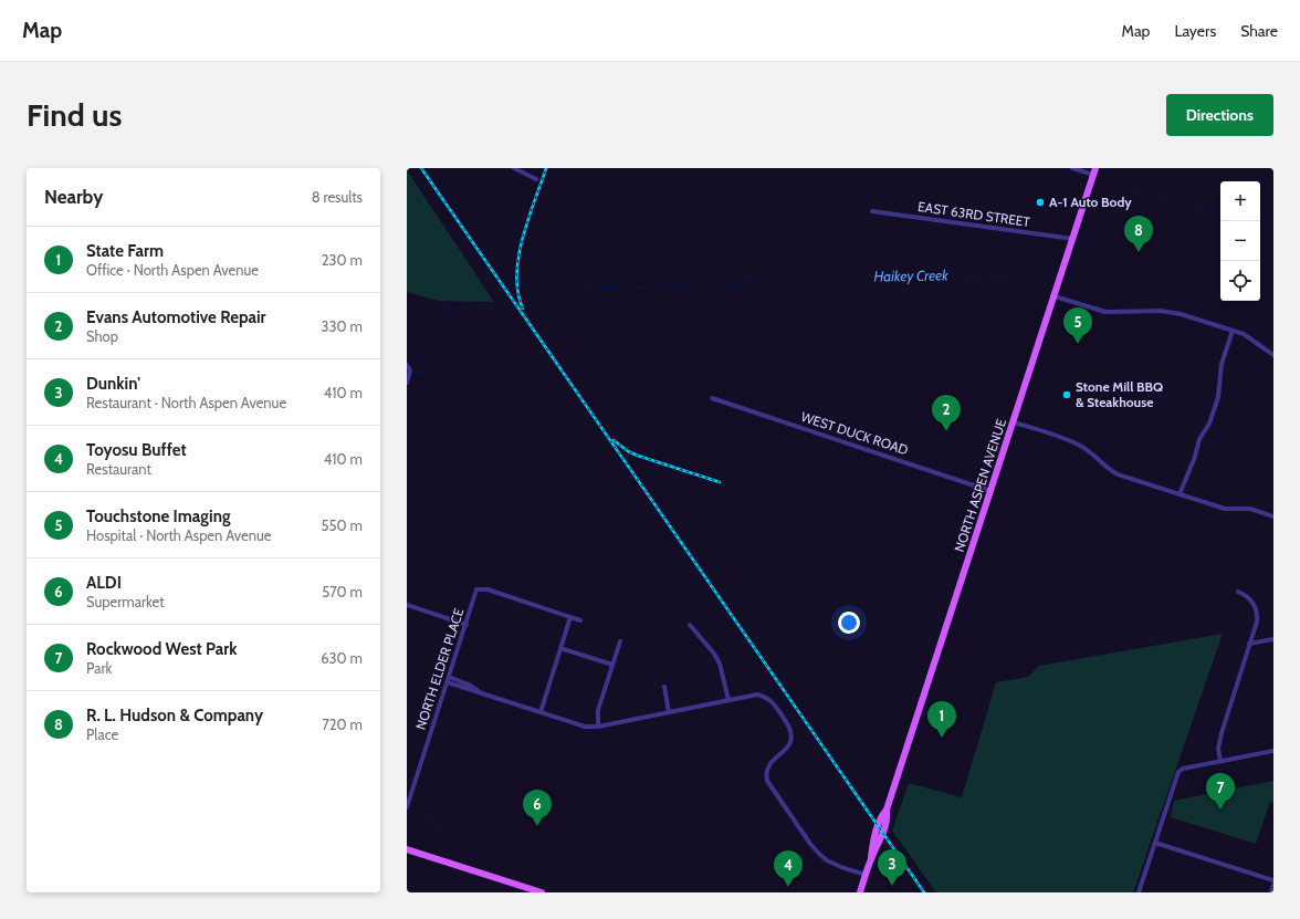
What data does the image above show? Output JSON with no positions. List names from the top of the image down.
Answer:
{
  "streets": {
    "main road": ["NORTH ASPEN AVENUE"],
    "street": ["EAST 63RD STREET", "WEST DUCK ROAD", "NORTH ELDER PLACE"]
  },
  "crossings": [
    ["EAST 63RD STREET", "NORTH ASPEN AVENUE"],
    ["WEST DUCK ROAD", "NORTH ASPEN AVENUE"]
  ],
  "water": ["Haikey Creek"],
  "places": ["A-1 Auto Body", "Stone Mill BBQ & Steakhouse"],
  "page": {
    "header": "Map",
    "nav": ["Map", "Layers", "Share"],
    "buttons": "Directions",
    "title": "Find us",
    "heading": ["Nearby", "8 results"],
    "map_buttons": ["+", "−"],
    "pins": [
      "8",
      "5",
      "2",
      "1",
      "7",
      "6",
      "3",
      "4"
    ],
    "list": [
      {
        "mark": "1",
        "name": "State Farm",
        "note": "Office · North Aspen Avenue",
        "value": "230 m"
      },
      {
        "mark": "2",
        "name": "Evans Automotive Repair",
        "note": "Shop",
        "value": "330 m"
      },
      {
        "mark": "3",
        "name": "Dunkin'",
        "note": "Restaurant · North Aspen Avenue",
        "value": "410 m"
      },
      {
        "mark": "4",
        "name": "Toyosu Buffet",
        "note": "Restaurant",
        "value": "410 m"
      },
      {
        "mark": "5",
        "name": "Touchstone Imaging",
        "note": "Hospital · North Aspen Avenue",
        "value": "550 m"
      },
      {
        "mark": "6",
        "name": "ALDI",
        "note": "Supermarket",
        "value": "570 m"
      },
      {
        "mark": "7",
        "name": "Rockwood West Park",
        "note": "Park",
        "value": "630 m"
      },
      {
        "mark": "8",
        "name": "R. L. Hudson & Company",
        "note": "Place",
        "value": "720 m"
      }
    ]
  }
}
